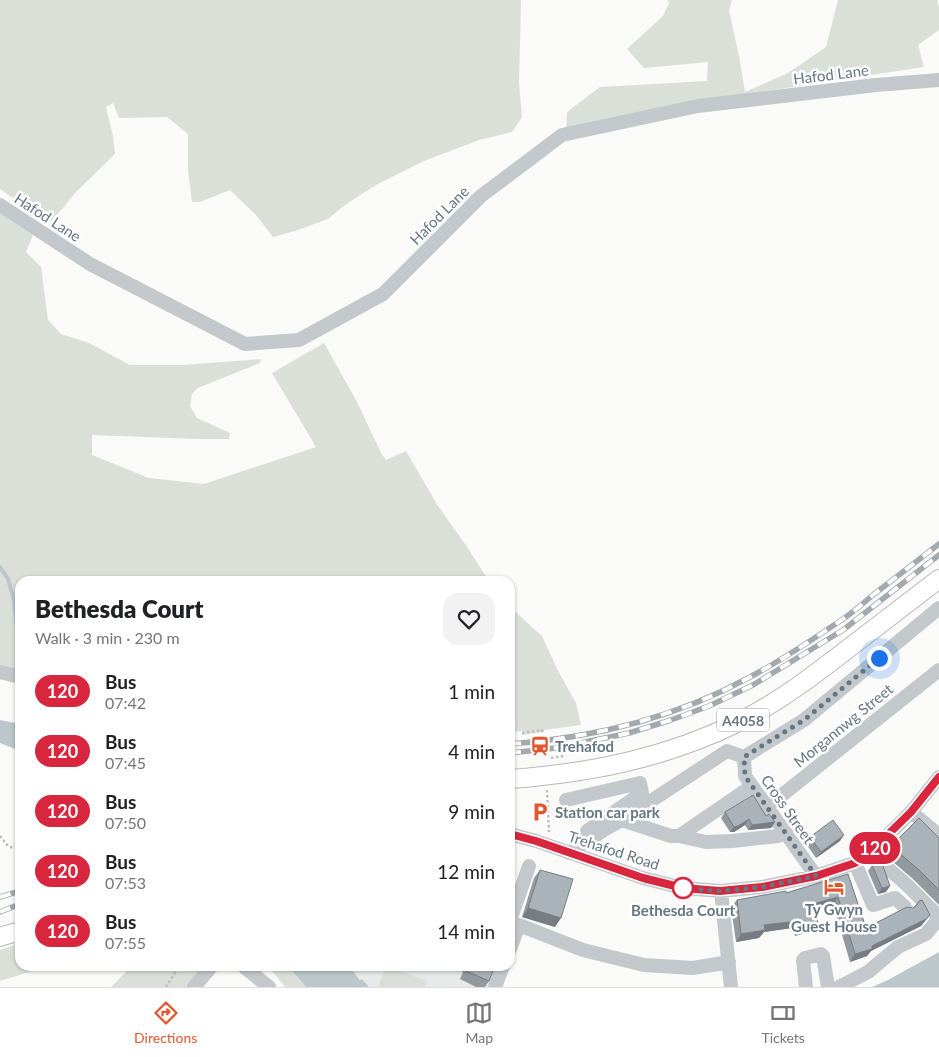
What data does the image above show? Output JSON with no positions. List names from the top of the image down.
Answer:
{
  "streets": {
    "main road": ["A4058"],
    "street": [
      "Hafod Lane",
      "Morgannwg Street",
      "Cross Street",
      "Trehafod Road"
    ]
  },
  "crossings": [
    ["Morgannwg Street", "Cross Street"],
    ["Cross Street", "Trehafod Road"]
  ],
  "places": {
    "station": ["Trehafod"],
    "parking": ["Station car park"],
    "hotel": ["Ty Gwyn Guest House"],
    "other": ["Bethesda Court"]
  },
  "lines": ["bus line 120"],
  "page": {
    "on_map": "120",
    "heading": ["Bethesda Court", "Walk · 3 min · 230 m"],
    "list": [
      {
        "mark": "120",
        "name": "Bus",
        "note": "07:42",
        "value": "1 min"
      },
      {
        "mark": "120",
        "name": "Bus",
        "note": "07:45",
        "value": "4 min"
      },
      {
        "mark": "120",
        "name": "Bus",
        "note": "07:50",
        "value": "9 min"
      },
      {
        "mark": "120",
        "name": "Bus",
        "note": "07:53",
        "value": "12 min"
      },
      {
        "mark": "120",
        "name": "Bus",
        "note": "07:55",
        "value": "14 min"
      }
    ],
    "tabs": ["Directions", "Map", "Tickets"]
  }
}
